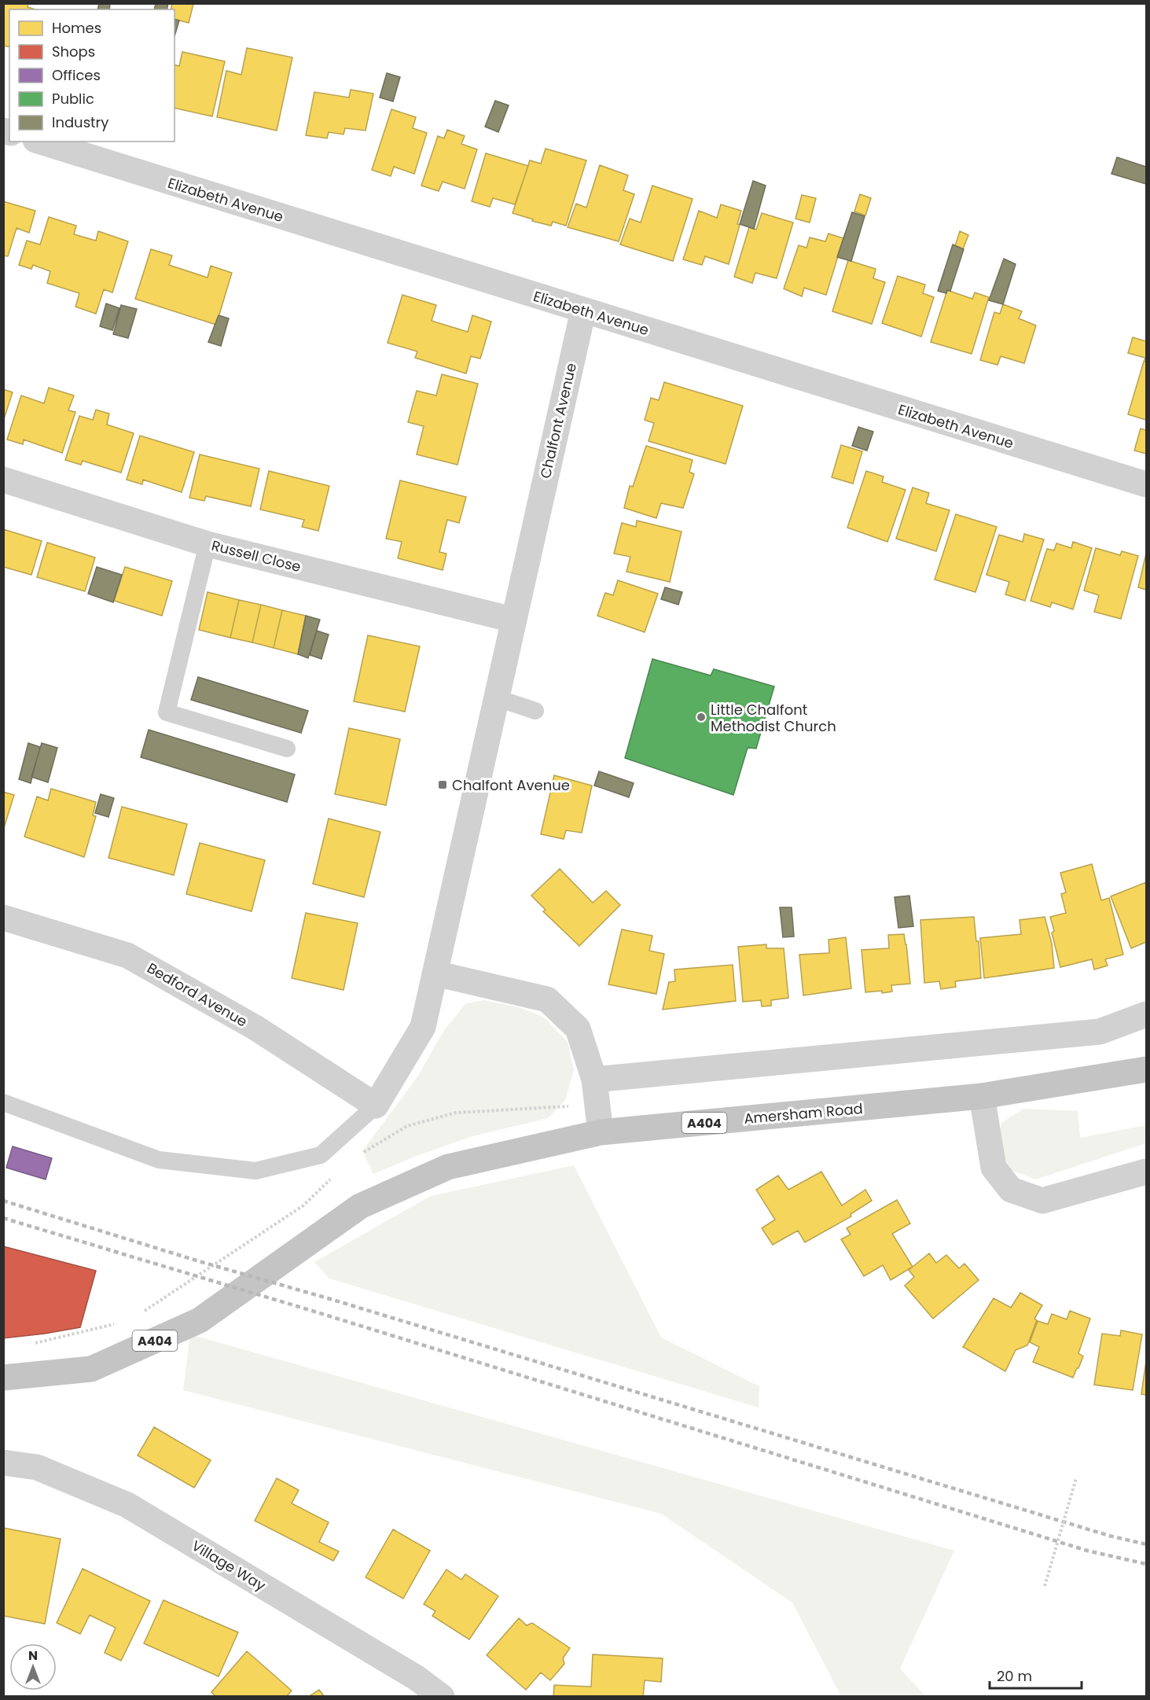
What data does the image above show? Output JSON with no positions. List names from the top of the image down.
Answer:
{
  "streets": {
    "main road": ["Amersham Road", "A404"],
    "street": [
      "Elizabeth Avenue",
      "Chalfont Avenue",
      "Russell Close",
      "Bedford Avenue",
      "Village Way"
    ]
  },
  "crossings": [
    ["Elizabeth Avenue", "Chalfont Avenue"],
    ["Chalfont Avenue", "Russell Close"],
    ["Chalfont Avenue", "Bedford Avenue"]
  ],
  "places": {
    "other": ["Little Chalfont Methodist Church"],
    "transit": ["Chalfont Avenue"]
  },
  "legend": [
    "Homes",
    "Shops",
    "Offices",
    "Public",
    "Industry"
  ],
  "scale_bar": "20 m",
  "north": "top"
}
